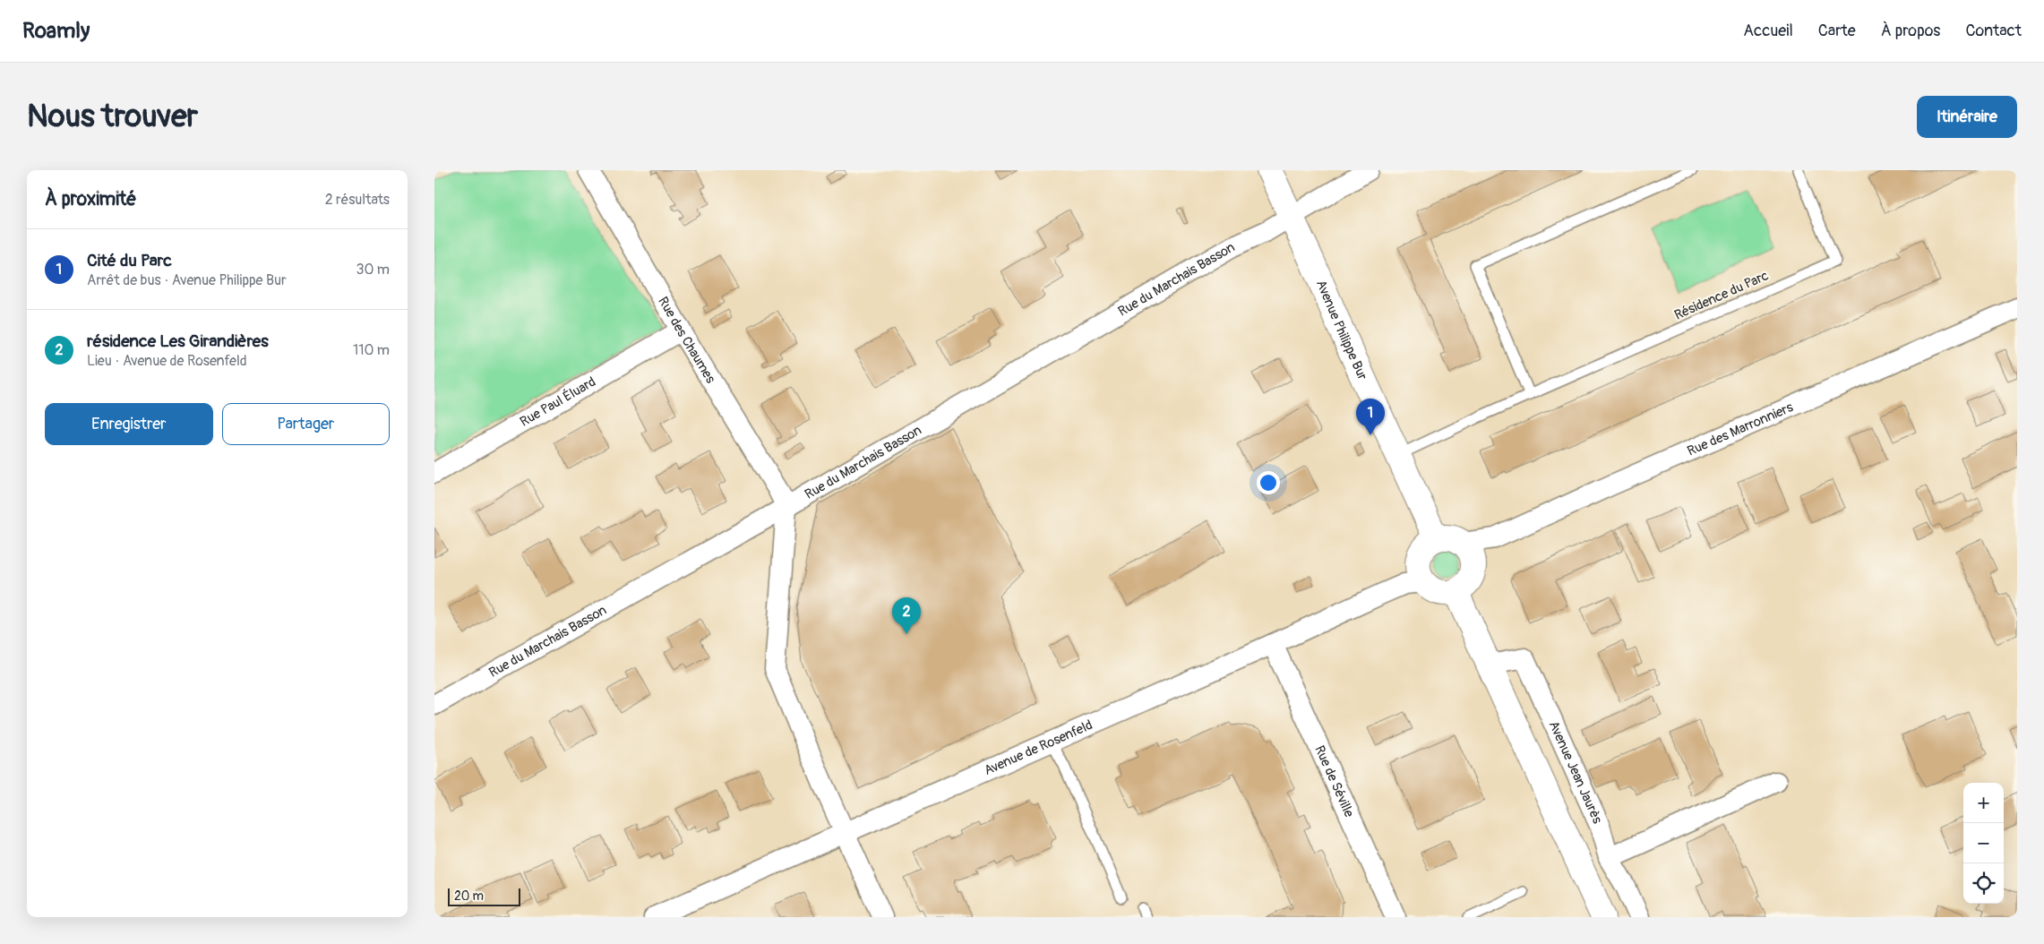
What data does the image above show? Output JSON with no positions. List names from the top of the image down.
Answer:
{
  "streets": {
    "street": [
      "Rue du Marchais Basson",
      "Avenue Philippe Bur",
      "Rue des Chaumes",
      "Rue Paul Éluard",
      "Rue des Marronniers",
      "Avenue de Rosenfeld",
      "Avenue Jean Jaurès",
      "Rue de Séville"
    ],
    "lane": ["Résidence du Parc"]
  },
  "crossings": [
    ["Rue du Marchais Basson", "Avenue Philippe Bur"],
    ["Rue du Marchais Basson", "Rue des Chaumes"],
    ["Résidence du Parc", "Avenue Philippe Bur"],
    ["Avenue Philippe Bur", "Rue des Marronniers"],
    ["Avenue Philippe Bur", "Avenue de Rosenfeld"],
    ["Rue des Chaumes", "Rue Paul Éluard"],
    ["Rue des Marronniers", "Avenue de Rosenfeld"],
    ["Avenue de Rosenfeld", "Rue de Séville"]
  ],
  "scale_bar": "20 m",
  "page": {
    "header": "Roamly",
    "nav": [
      "Accueil",
      "Carte",
      "À propos",
      "Contact"
    ],
    "buttons": [
      "Itinéraire",
      ["Enregistrer", "Partager"]
    ],
    "title": "Nous trouver",
    "heading": ["À proximité", "2 résultats"],
    "list": [
      {
        "mark": "1",
        "name": "Cité du Parc",
        "note": "Arrêt de bus · Avenue Philippe Bur",
        "value": "30 m"
      },
      {
        "mark": "2",
        "name": "résidence Les Girandières",
        "note": "Lieu · Avenue de Rosenfeld",
        "value": "110 m"
      }
    ],
    "pins": ["1", "2"],
    "map_buttons": ["+", "−"],
    "scale": "20 m"
  }
}
